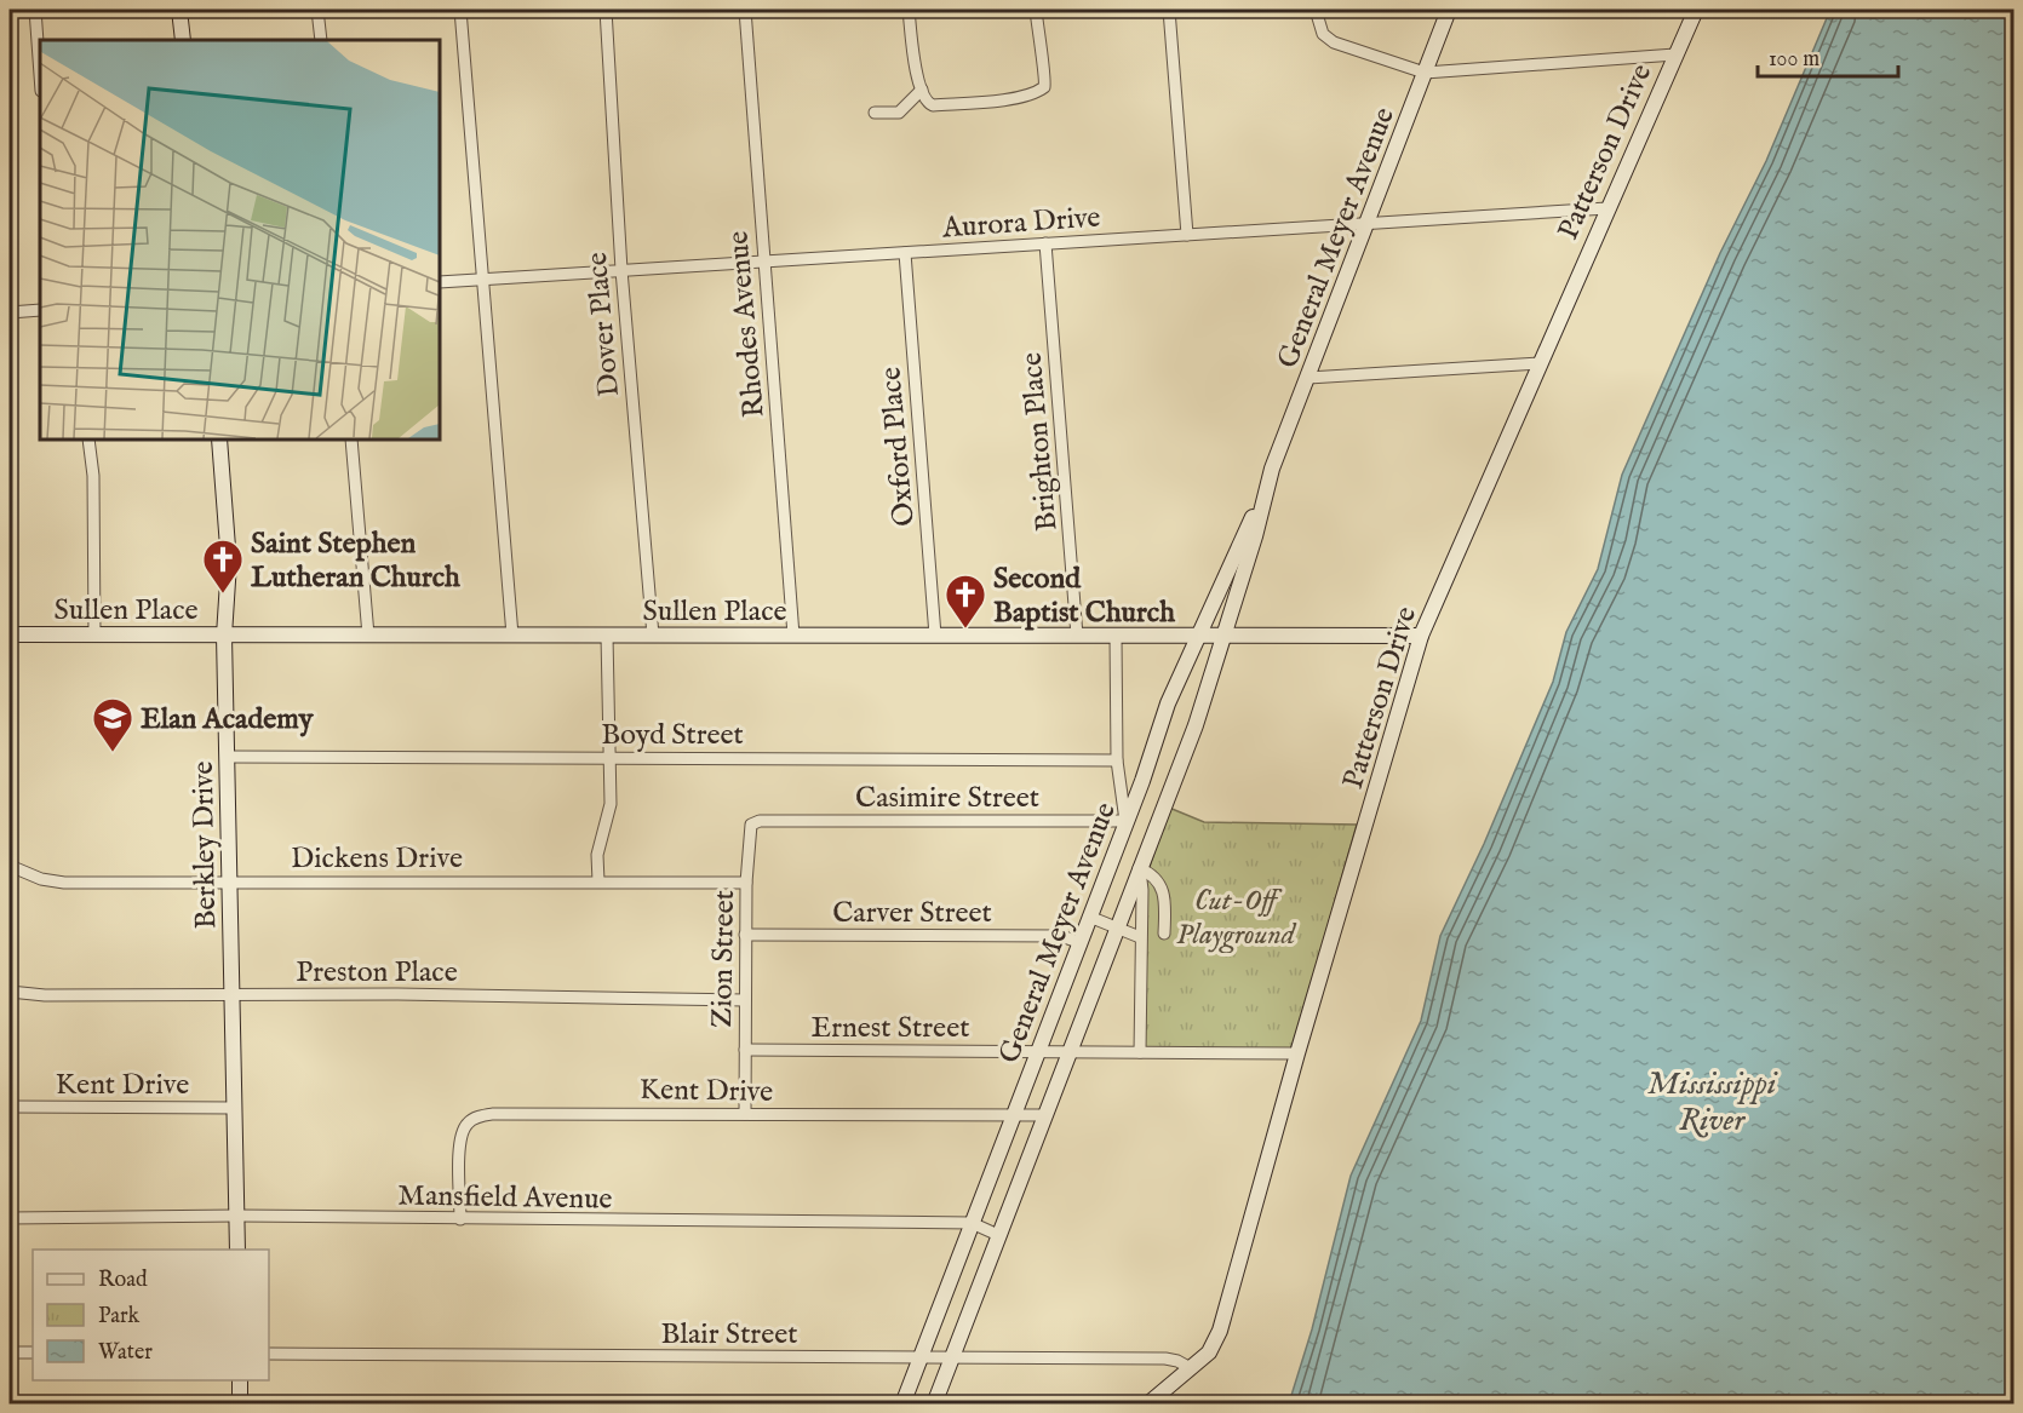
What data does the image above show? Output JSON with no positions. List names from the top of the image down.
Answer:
{
  "streets": {
    "street": [
      "Patterson Drive",
      "Aurora Drive",
      "General Meyer Avenue",
      "Dover Place",
      "Rhodes Avenue",
      "Brighton Place",
      "Oxford Place",
      "Sullen Place",
      "Boyd Street",
      "Casimire Street",
      "Berkley Drive",
      "Dickens Drive",
      "Carver Street",
      "Zion Street",
      "Preston Place",
      "Ernest Street",
      "Kent Drive",
      "Mansfield Avenue",
      "Blair Street"
    ]
  },
  "crossings": [
    ["Patterson Drive", "Aurora Drive"],
    ["Patterson Drive", "Sullen Place"],
    ["Patterson Drive", "Ernest Street"],
    ["Patterson Drive", "Blair Street"],
    ["Aurora Drive", "General Meyer Avenue"],
    ["Aurora Drive", "Dover Place"],
    ["Aurora Drive", "Rhodes Avenue"],
    ["Aurora Drive", "Brighton Place"],
    ["Aurora Drive", "Oxford Place"],
    ["General Meyer Avenue", "Sullen Place"],
    ["General Meyer Avenue", "Casimire Street"],
    ["General Meyer Avenue", "Carver Street"],
    ["General Meyer Avenue", "Ernest Street"],
    ["General Meyer Avenue", "Kent Drive"],
    ["General Meyer Avenue", "Mansfield Avenue"],
    ["General Meyer Avenue", "Blair Street"],
    ["Dover Place", "Sullen Place"],
    ["Rhodes Avenue", "Sullen Place"],
    ["Brighton Place", "Sullen Place"],
    ["Oxford Place", "Sullen Place"],
    ["Sullen Place", "Berkley Drive"],
    ["Boyd Street", "Berkley Drive"],
    ["Casimire Street", "Zion Street"],
    ["Berkley Drive", "Dickens Drive"],
    ["Berkley Drive", "Preston Place"],
    ["Berkley Drive", "Kent Drive"],
    ["Berkley Drive", "Mansfield Avenue"],
    ["Dickens Drive", "Zion Street"],
    ["Carver Street", "Zion Street"],
    ["Zion Street", "Preston Place"],
    ["Zion Street", "Ernest Street"],
    ["Zion Street", "Kent Drive"],
    ["Kent Drive", "Mansfield Avenue"]
  ],
  "water": ["Mississippi River"],
  "parks": ["Cut-Off Playground"],
  "places": {
    "church": ["Saint Stephen Lutheran Church", "Second Baptist Church"],
    "school or university": ["Elan Academy"]
  },
  "legend": ["Road", "Park", "Water"],
  "scale_bar": "100 m"
}
